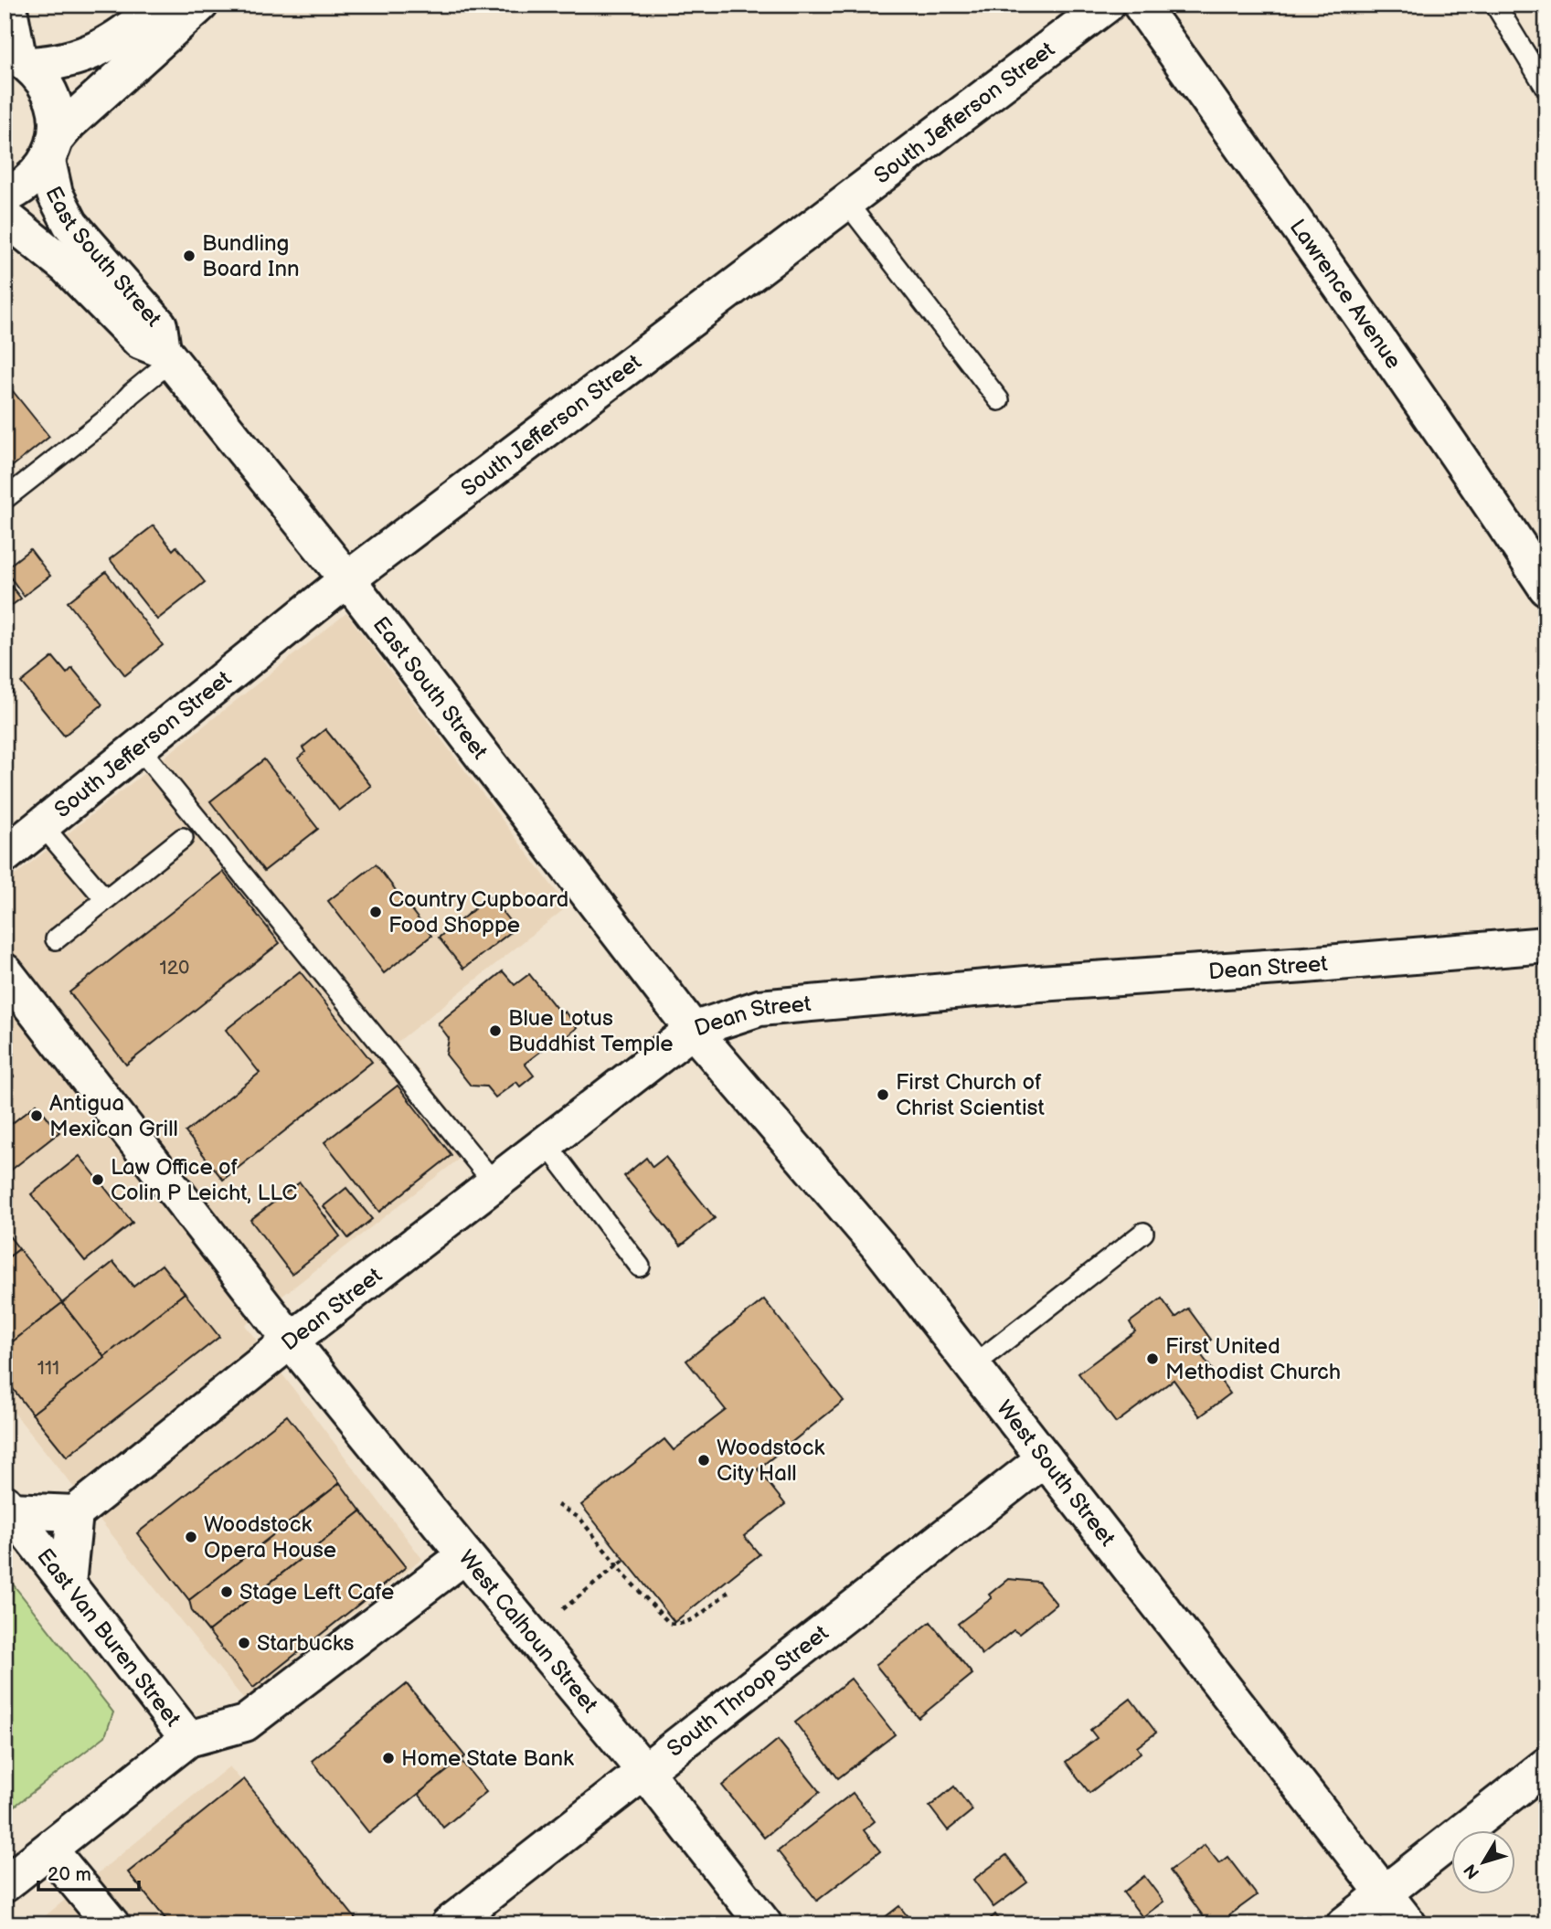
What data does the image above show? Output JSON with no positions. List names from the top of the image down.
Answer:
{
  "streets": {
    "street": [
      "South Jefferson Street",
      "East South Street",
      "Lawrence Avenue",
      "Dean Street",
      "West South Street",
      "West Calhoun Street",
      "East Van Buren Street",
      "South Throop Street"
    ]
  },
  "crossings": [
    ["South Jefferson Street", "East South Street"],
    ["East South Street", "Dean Street"],
    ["East South Street", "West South Street"],
    ["Dean Street", "West South Street"],
    ["Dean Street", "West Calhoun Street"],
    ["West South Street", "South Throop Street"],
    ["West Calhoun Street", "South Throop Street"]
  ],
  "places": [
    "Bundling Board Inn",
    "Country Cupboard Food Shoppe",
    "Blue Lotus Buddhist Temple",
    "First Church of Christ Scientist",
    "Antigua Mexican Grill",
    "Law Office of Colin P Leicht, LLC",
    "First United Methodist Church",
    "Woodstock City Hall",
    "Woodstock Opera House",
    "Stage Left Cafe",
    "Starbucks",
    "Home State Bank"
  ],
  "house_numbers": ["120", "111"],
  "scale_bar": "20 m",
  "north": "bottom left"
}
